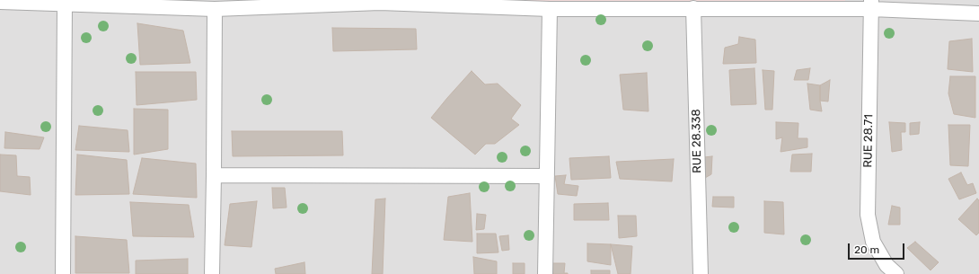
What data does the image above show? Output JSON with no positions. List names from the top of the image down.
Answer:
{
  "streets": {
    "street": ["RUE 28.338", "RUE 28.71"]
  },
  "scale_bar": "20 m"
}
